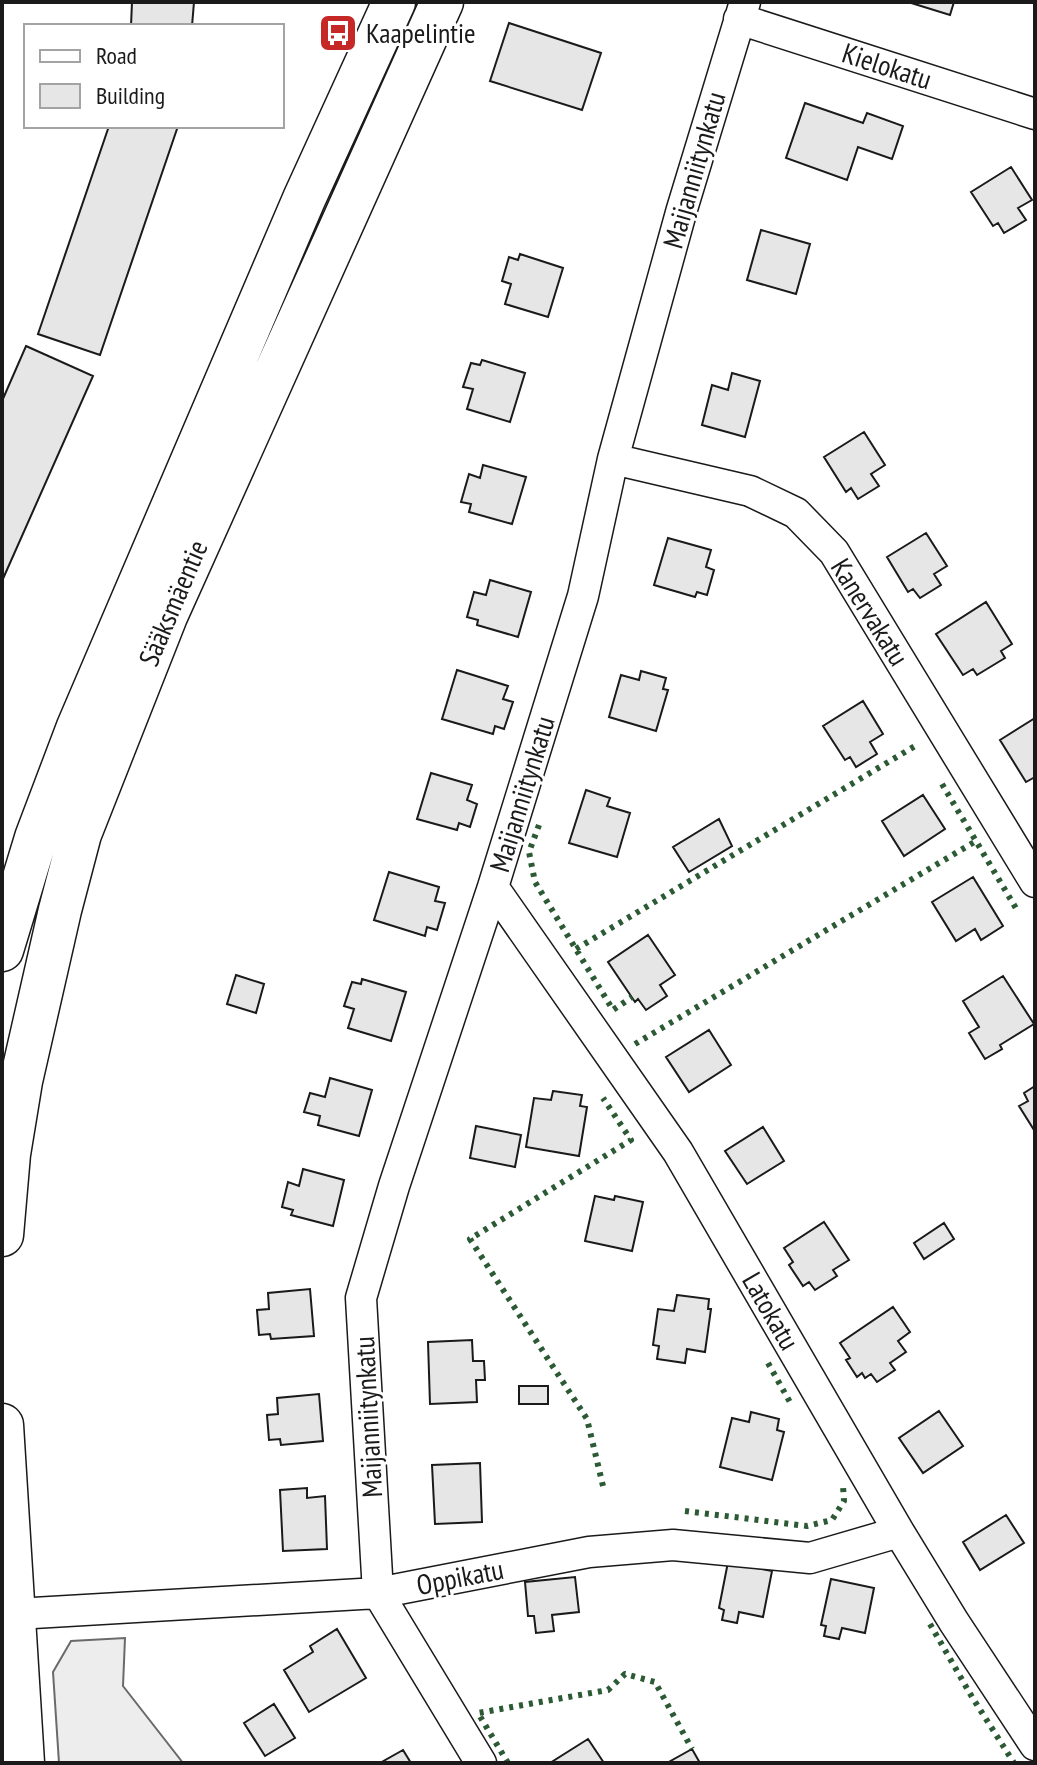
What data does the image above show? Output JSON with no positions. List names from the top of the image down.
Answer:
{
  "streets": {
    "main road": ["Sääksmäentie"],
    "street": [
      "Kielokatu",
      "Maijanniitynkatu",
      "Kanervakatu",
      "Latokatu",
      "Oppikatu"
    ]
  },
  "crossings": [
    ["Kielokatu", "Maijanniitynkatu"],
    ["Maijanniitynkatu", "Kanervakatu"],
    ["Maijanniitynkatu", "Latokatu"],
    ["Maijanniitynkatu", "Oppikatu"],
    ["Latokatu", "Oppikatu"]
  ],
  "places": {
    "bus stop": ["Kaapelintie"]
  },
  "legend": ["Road", "Building"]
}
